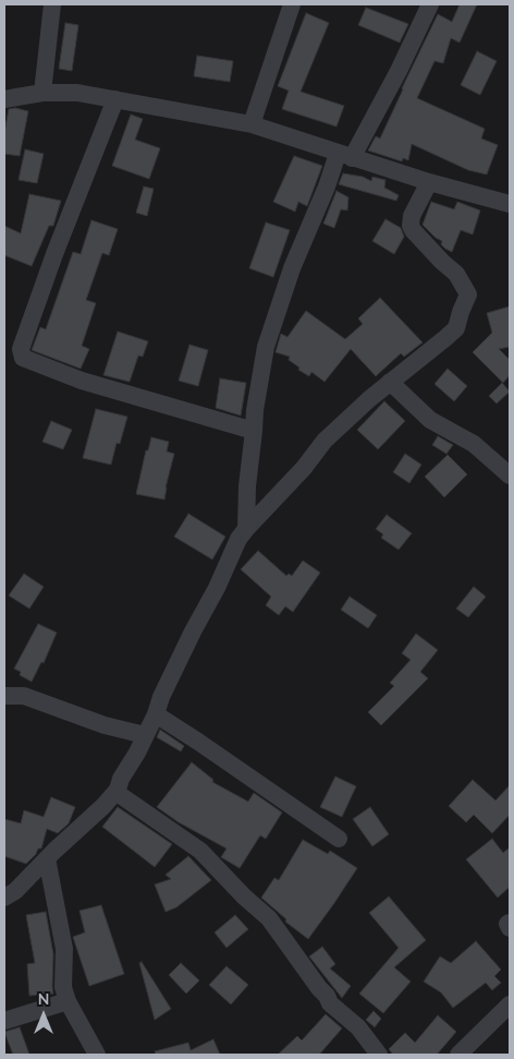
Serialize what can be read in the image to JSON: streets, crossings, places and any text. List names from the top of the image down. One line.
{"north":"top"}
